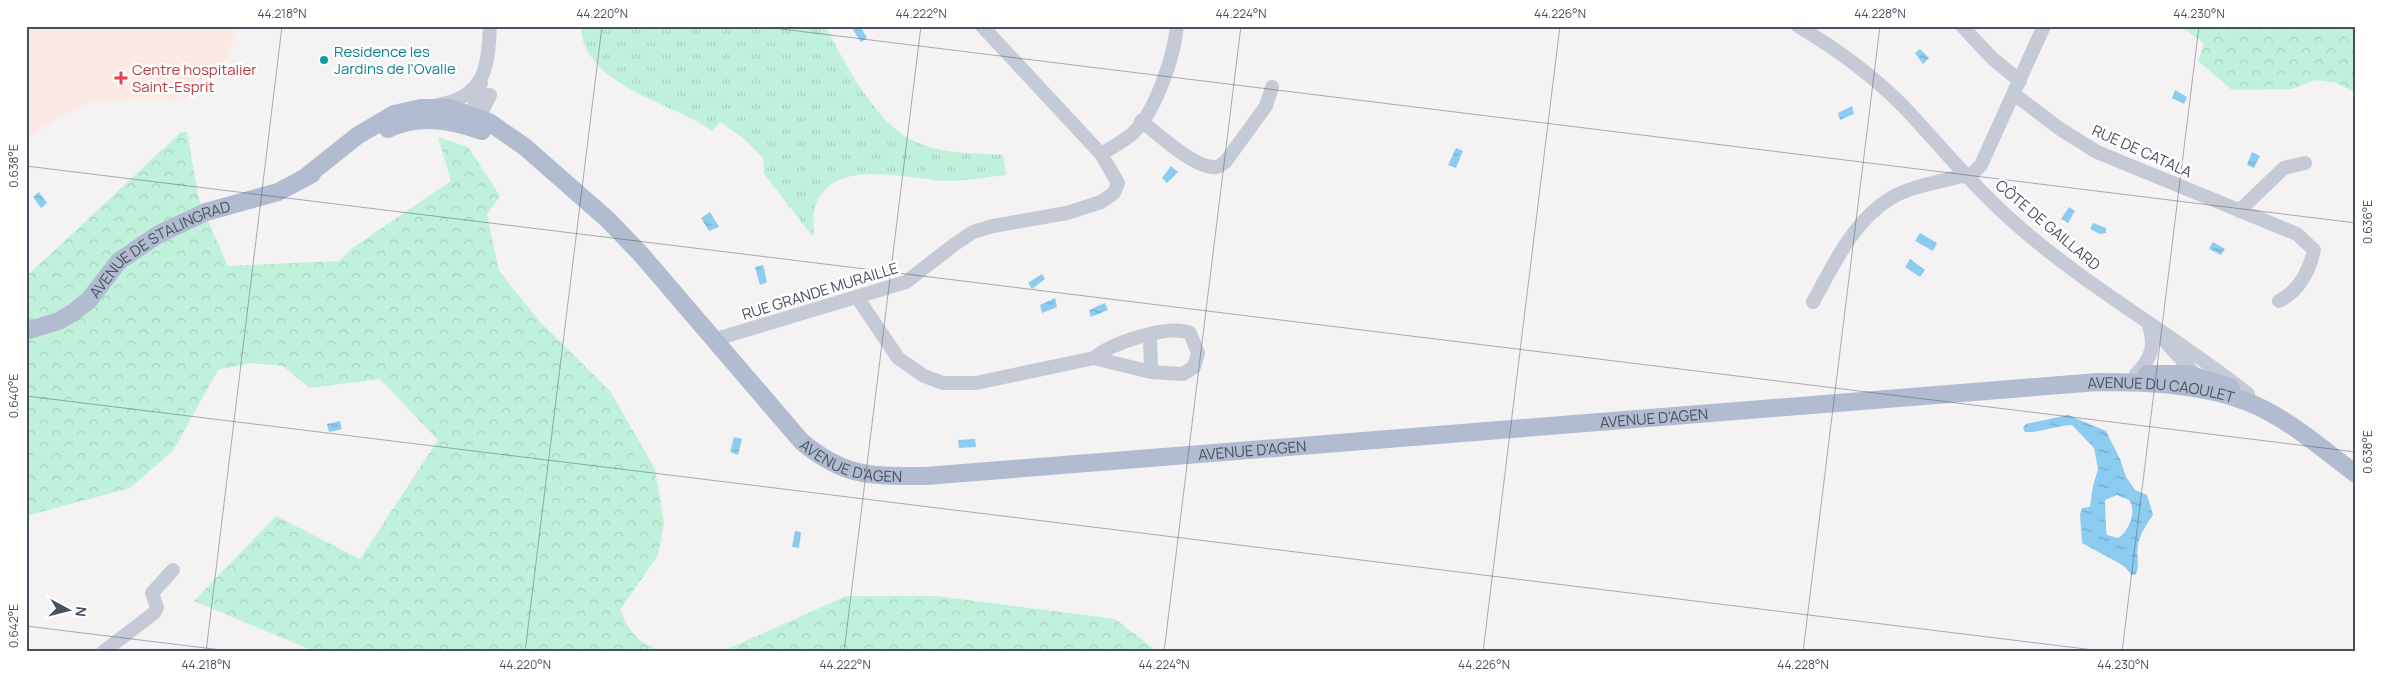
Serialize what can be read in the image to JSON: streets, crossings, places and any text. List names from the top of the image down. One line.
{"streets":{"main road":["AVENUE DE STALINGRAD","AVENUE DU CAOULET","AVENUE D'AGEN"],"street":["RUE DE CATALA","CÔTE DE GAILLARD","RUE GRANDE MURAILLE"]},"crossings":[["CÔTE DE GAILLARD","AVENUE DU CAOULET"],["AVENUE DE STALINGRAD","AVENUE D'AGEN"],["RUE GRANDE MURAILLE","AVENUE D'AGEN"],["AVENUE DU CAOULET","AVENUE D'AGEN"]],"places":{"other":["Residence les Jardins de l'Ovalie"],"health":["Centre hospitalier Saint-Esprit"]},"north":"right","coordinates":["44.218°N","44.220°N","44.222°N","44.224°N","44.226°N","44.228°N","44.230°N","0.638°E","0.636°E","0.640°E","0.642°E"]}
